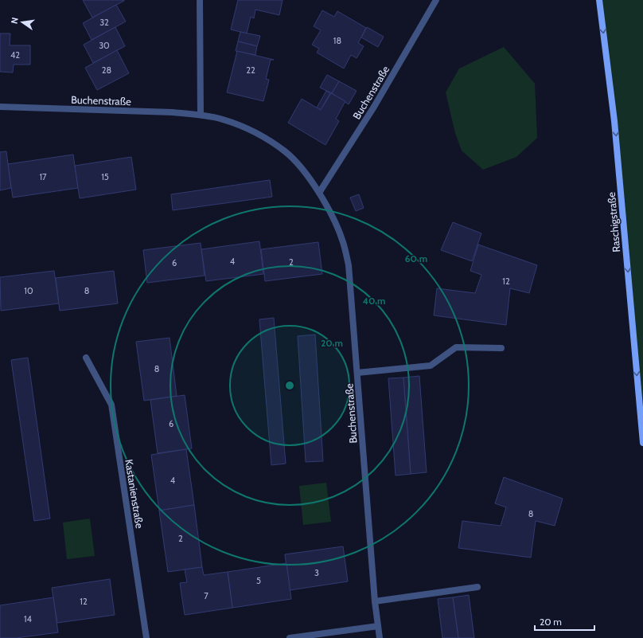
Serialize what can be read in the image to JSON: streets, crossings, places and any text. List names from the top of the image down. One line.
{"streets":{"street":["Buchenstraße","Raschigstraße","Kastanienstraße"]},"one_way":["Raschigstraße"],"house_numbers":["32","18","30","42","28","22","17","15","4","2","6","12","10","8","8","6","4","8","2","3","5","7","12","14"],"scale_bar":"20 m","north":"left","rings":["60 m","40 m","20 m"]}
